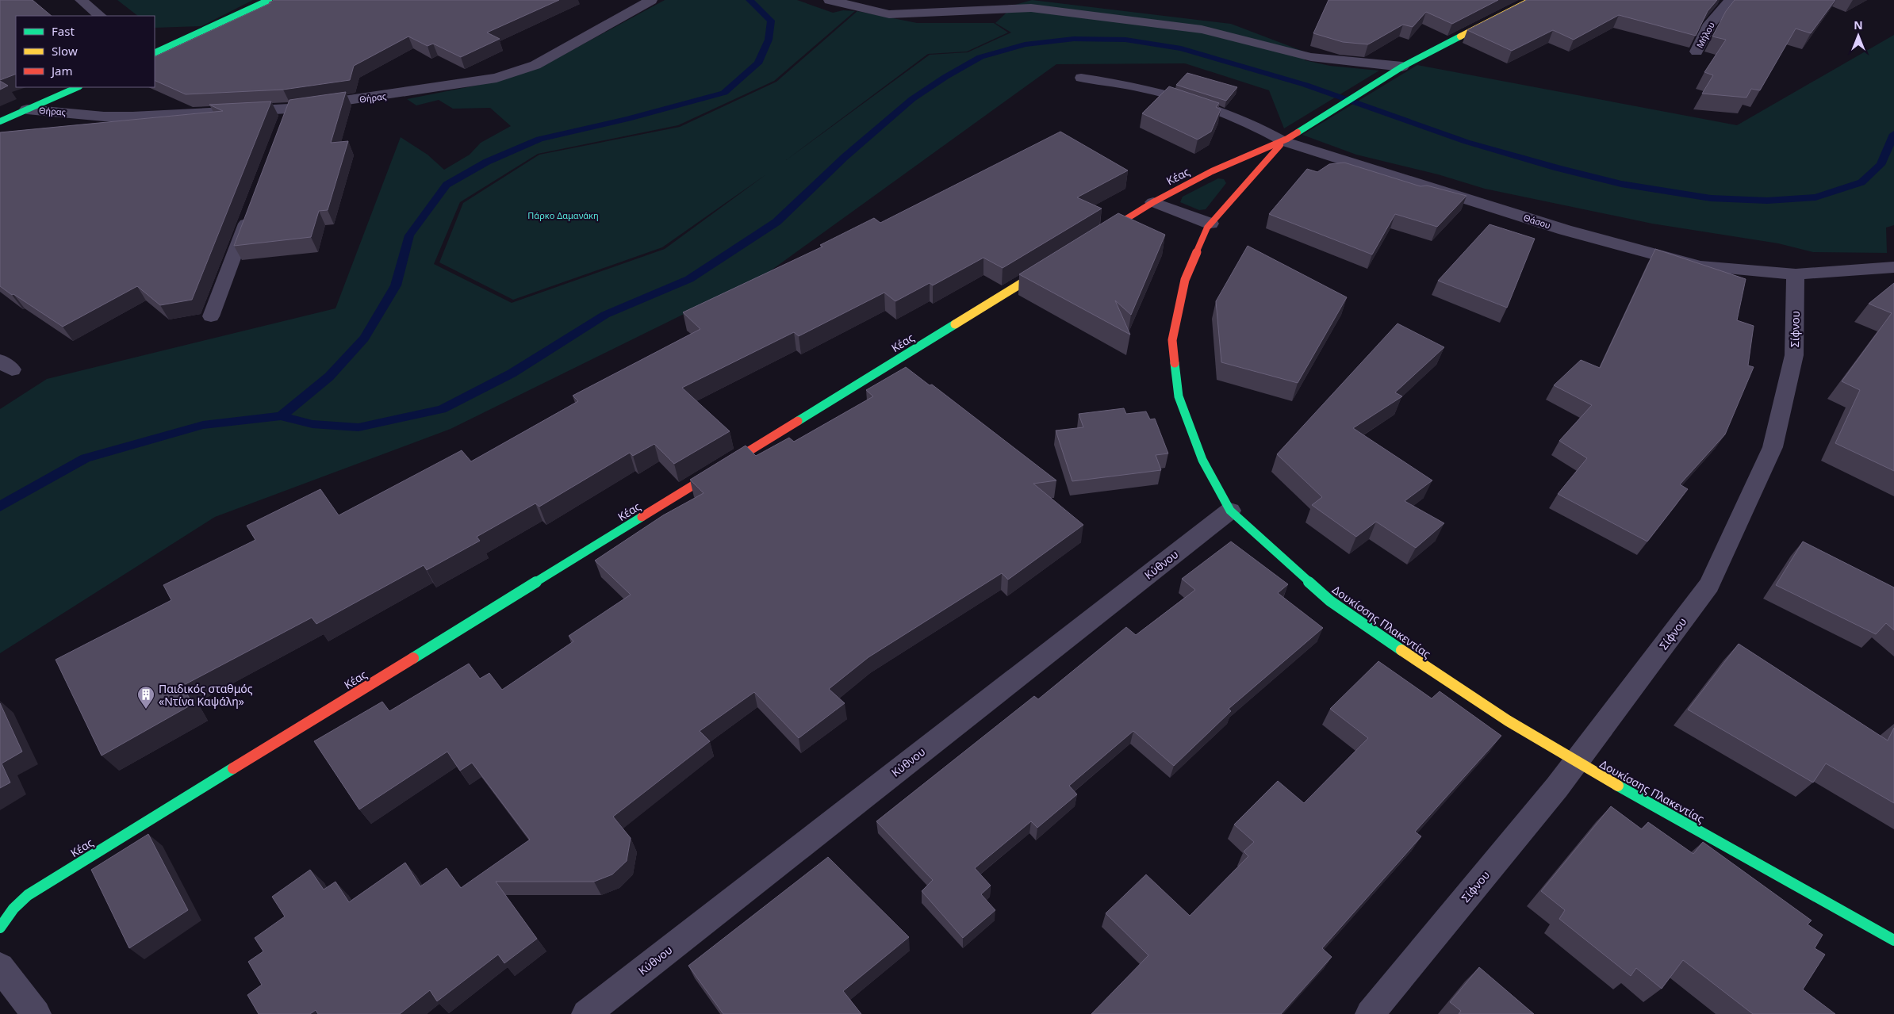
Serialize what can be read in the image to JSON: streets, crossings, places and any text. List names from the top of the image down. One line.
{"streets":{"street":["Μήλου","Θήρας","Κέας","Θάσου","Σίφνου","Κύθνου","Δουκίσσης Πλακεντίας"]},"crossings":[["Κέας","Θάσου"],["Κέας","Δουκίσσης Πλακεντίας"],["Θάσου","Σίφνου"],["Θάσου","Δουκίσσης Πλακεντίας"],["Σίφνου","Δουκίσσης Πλακεντίας"],["Κύθνου","Δουκίσσης Πλακεντίας"]],"parks":["Πάρκο Δαμανάκη"],"places":{"building":["Παιδικός σταθμός «Ντίνα Καψάλη»"]},"legend":["Fast","Slow","Jam"],"north":"top"}
